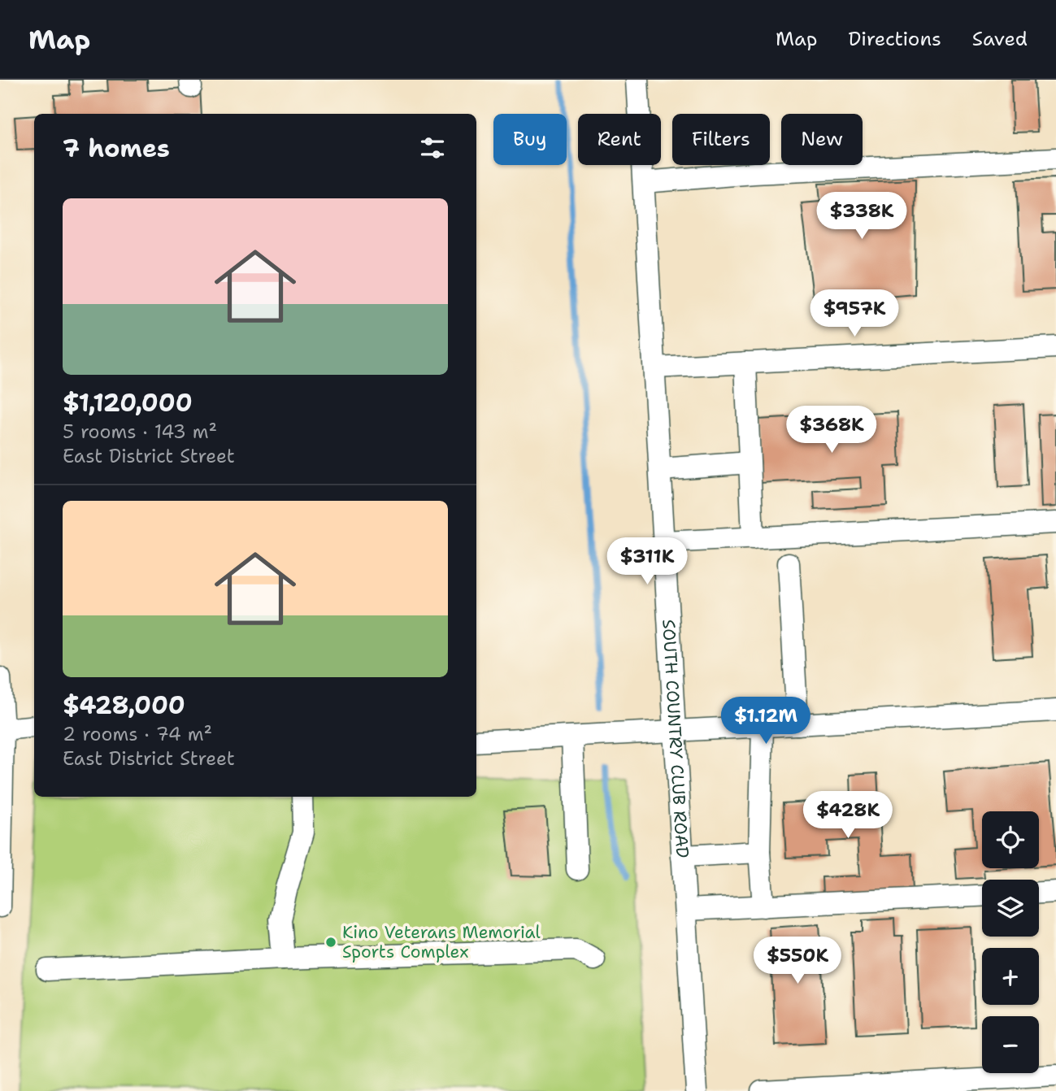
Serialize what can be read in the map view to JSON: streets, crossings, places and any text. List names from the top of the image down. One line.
{"streets":{"street":["SOUTH COUNTRY CLUB ROAD"]},"places":["Kino Veterans Memorial Sports Complex"],"page":{"header":"Map","nav":["Map","Directions","Saved"],"chip":["Buy","Rent","Filters","New"],"heading":"7 homes","list":[{"name":"$1,120,000","note":"5 rooms · 143 m² · East District Street"},{"name":"$428,000","note":"2 rooms · 74 m² · East District Street"}],"price":["$338K","$957K","$368K","$311K","$1.12M","$428K","$550K"],"map_buttons":["+","−"]}}
